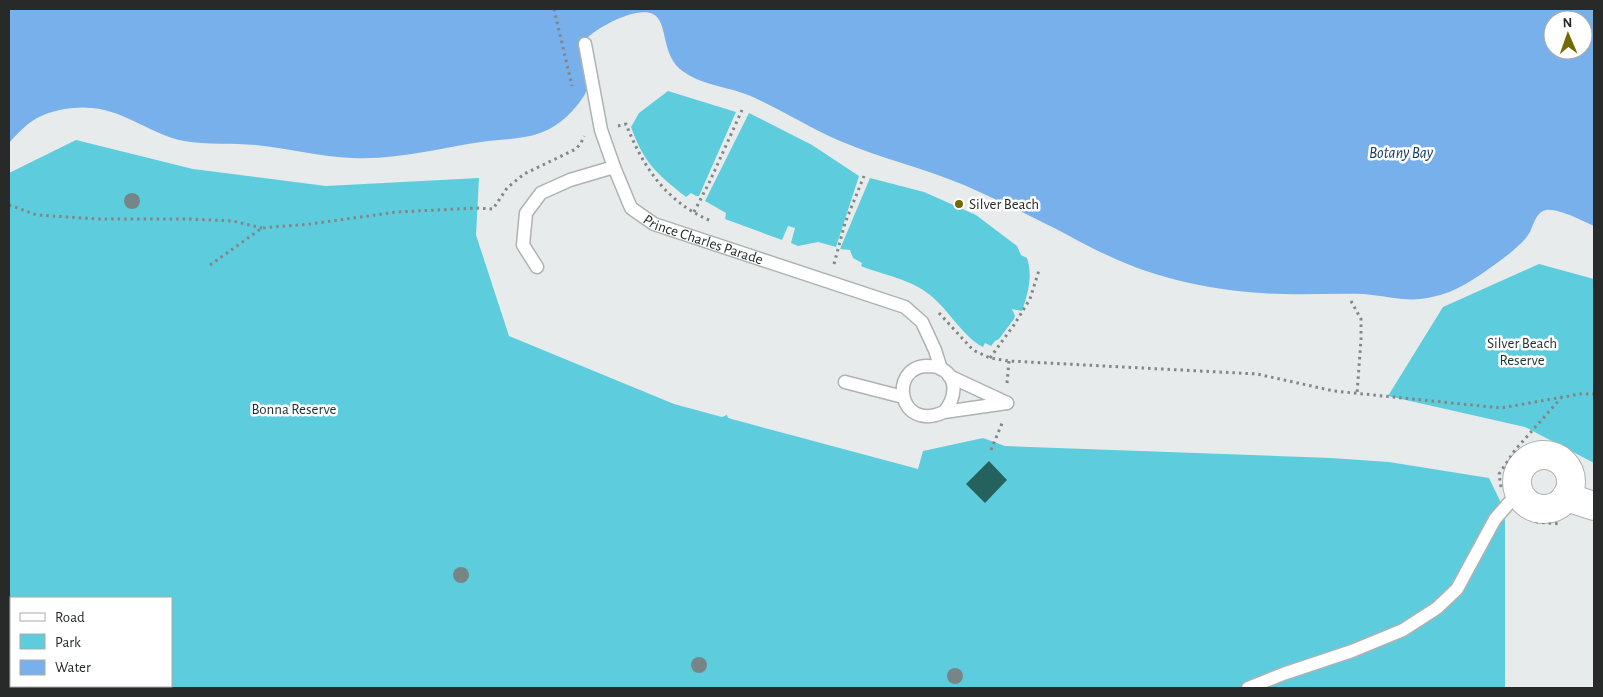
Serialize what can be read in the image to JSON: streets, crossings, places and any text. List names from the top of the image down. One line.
{"streets":{"lane":["Prince Charles Parade"]},"water":["Botany Bay"],"parks":["Silver Beach Reserve","Bonna Reserve"],"places":["Silver Beach"],"legend":["Road","Park","Water"],"north":"top"}
